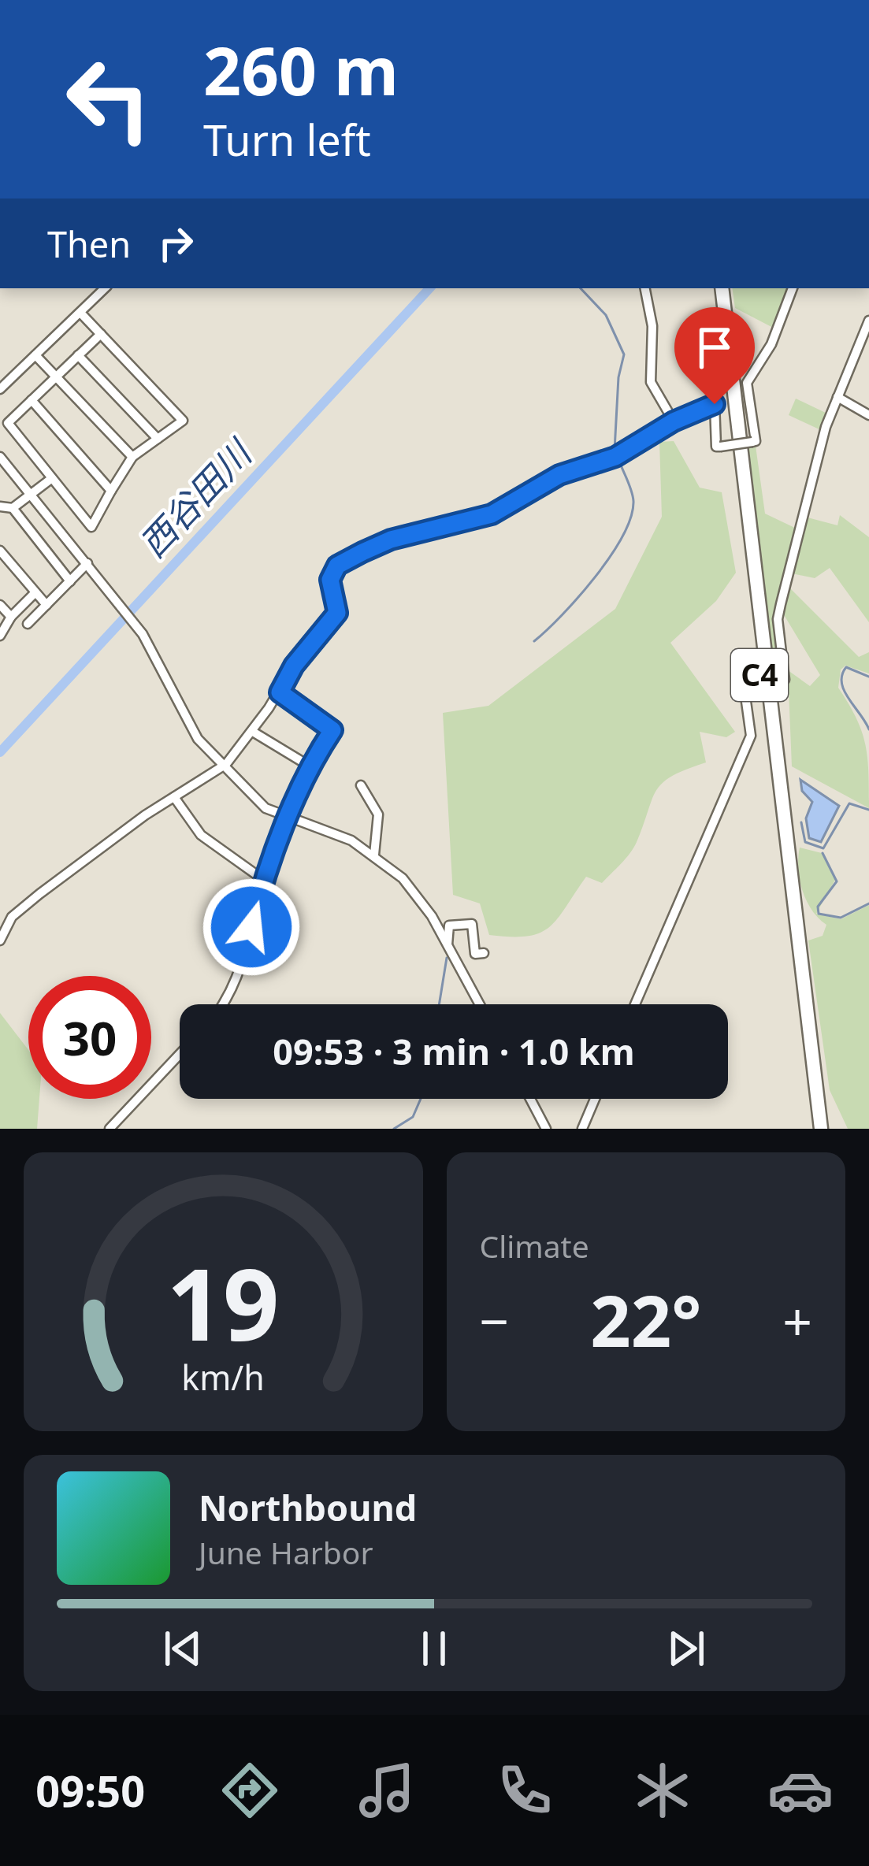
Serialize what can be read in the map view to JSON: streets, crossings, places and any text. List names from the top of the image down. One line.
{"streets":{"highway":["C4"]},"water":["西谷田川"],"page":{"turn":["260 m","Turn left"],"then":"Then","limit":"30","trip":"09:53 · 3 min · 1.0 km","tile":"Climate","heat":["−","22°","+"],"song":["Northbound","June Harbor"],"tabs":"09:50","gauge":["19","km/h"]}}
